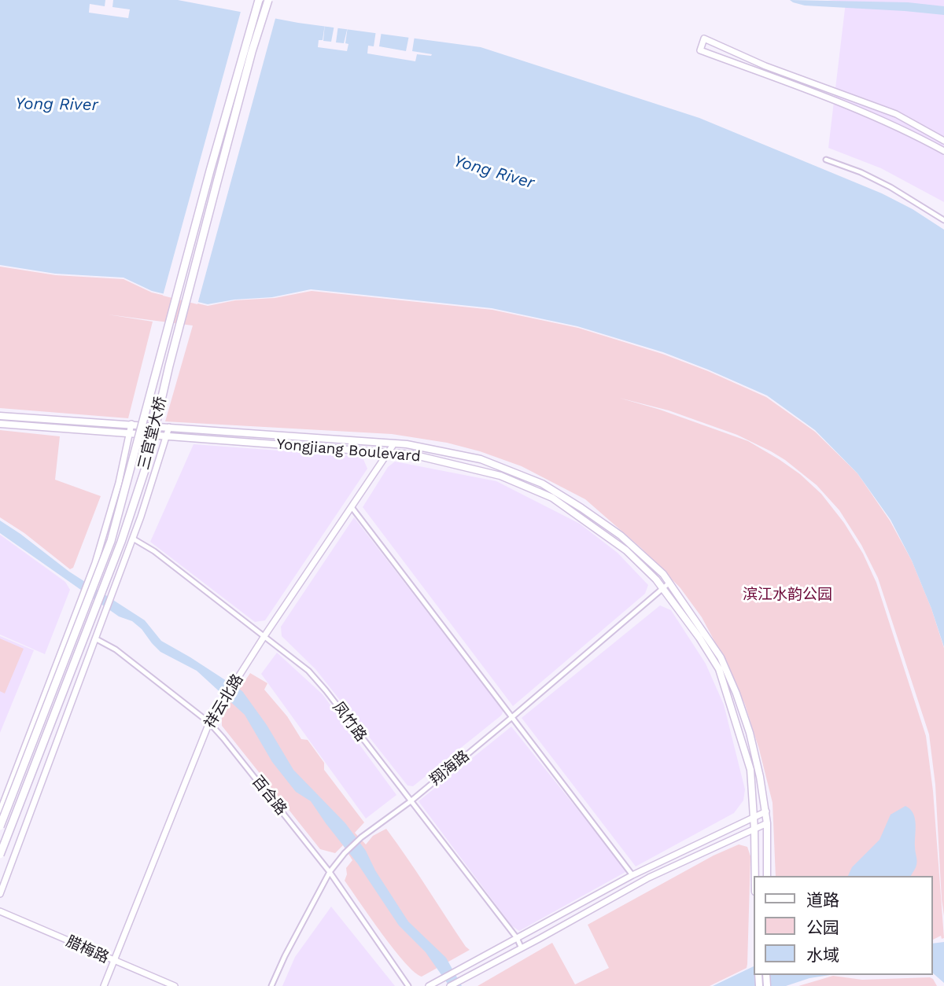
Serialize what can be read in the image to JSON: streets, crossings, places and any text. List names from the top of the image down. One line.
{"streets":{"main road":["三官堂大桥","Yongjiang Boulevard"],"street":["祥云北路","凤竹路","翔海路","百合路","腊梅路"]},"crossings":[["Yongjiang Boulevard","祥云北路"],["Yongjiang Boulevard","翔海路"],["祥云北路","凤竹路"],["祥云北路","百合路"],["祥云北路","腊梅路"],["凤竹路","翔海路"],["翔海路","百合路"]],"water":["Yong River"],"parks":["滨江水韵公园"],"legend":["道路","公园","水域"]}
